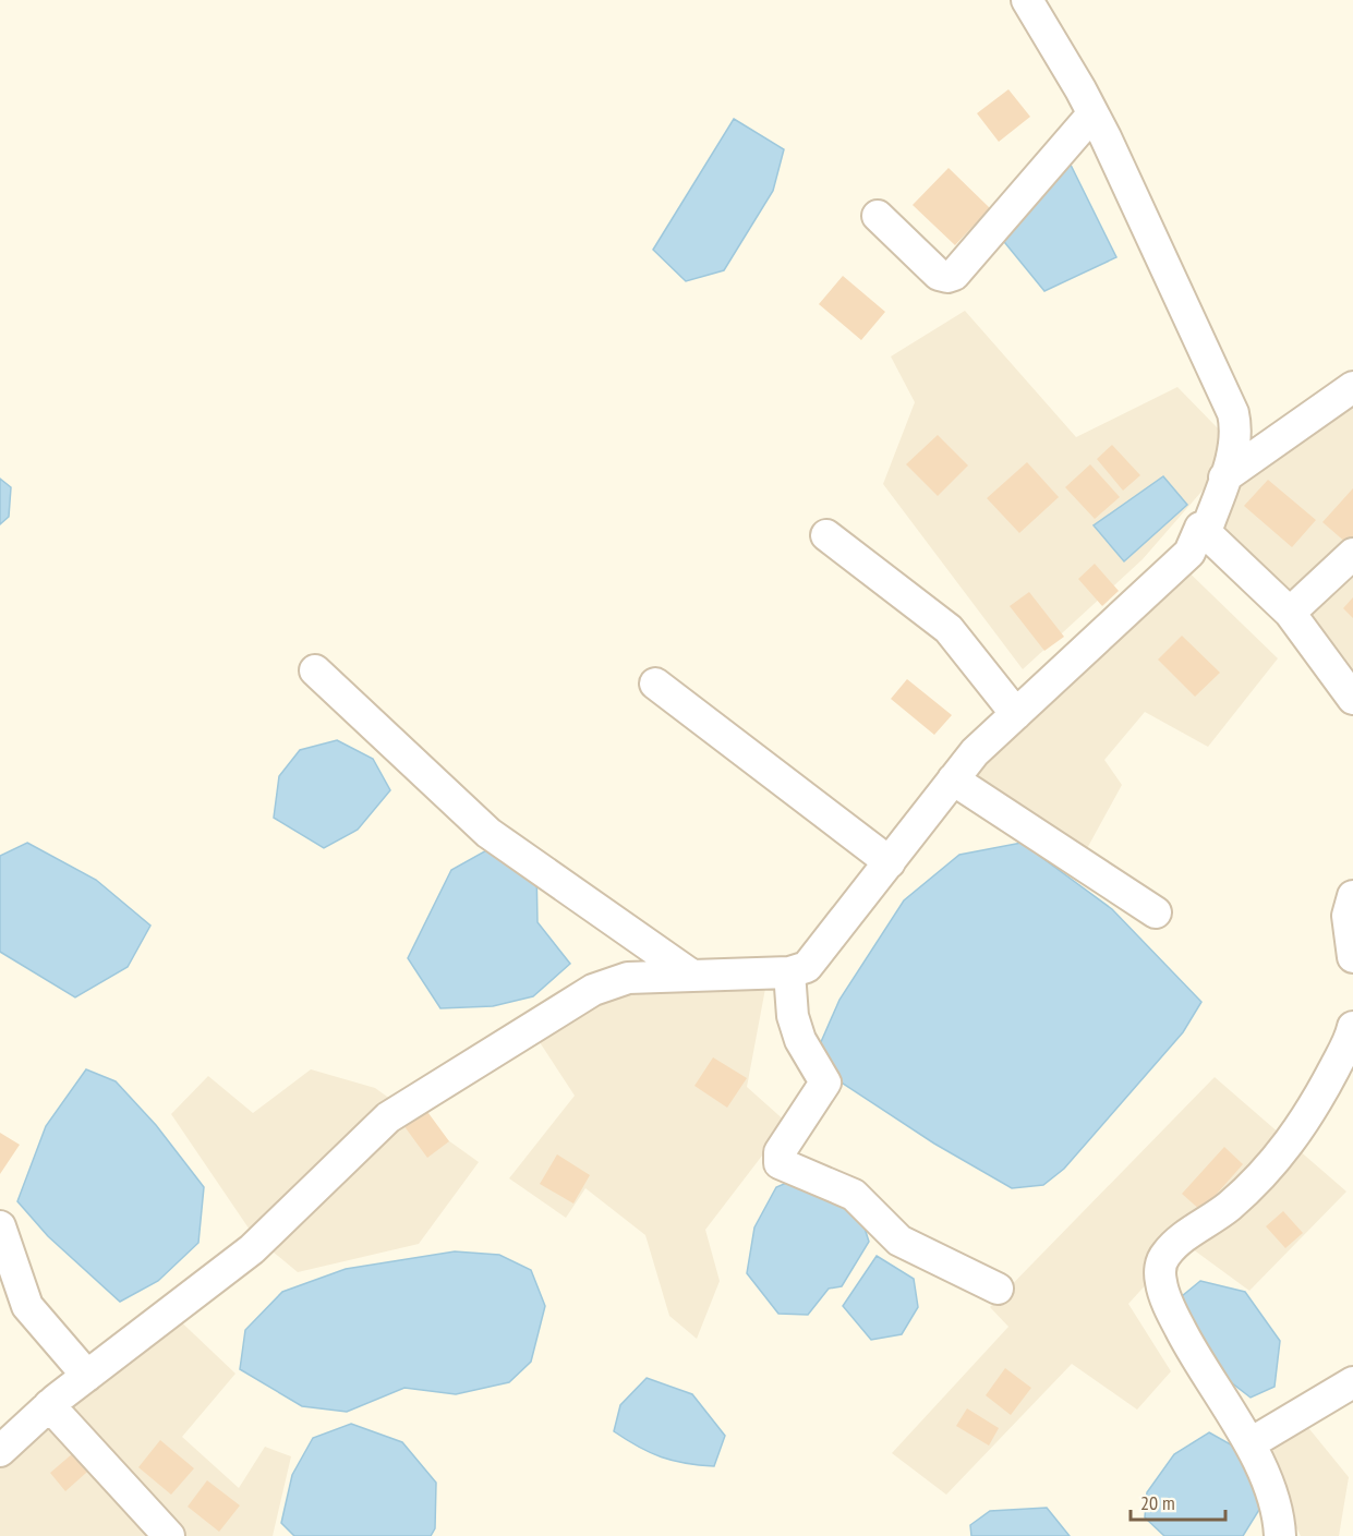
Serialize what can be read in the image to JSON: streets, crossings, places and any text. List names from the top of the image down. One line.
{"scale_bar":"20 m"}
